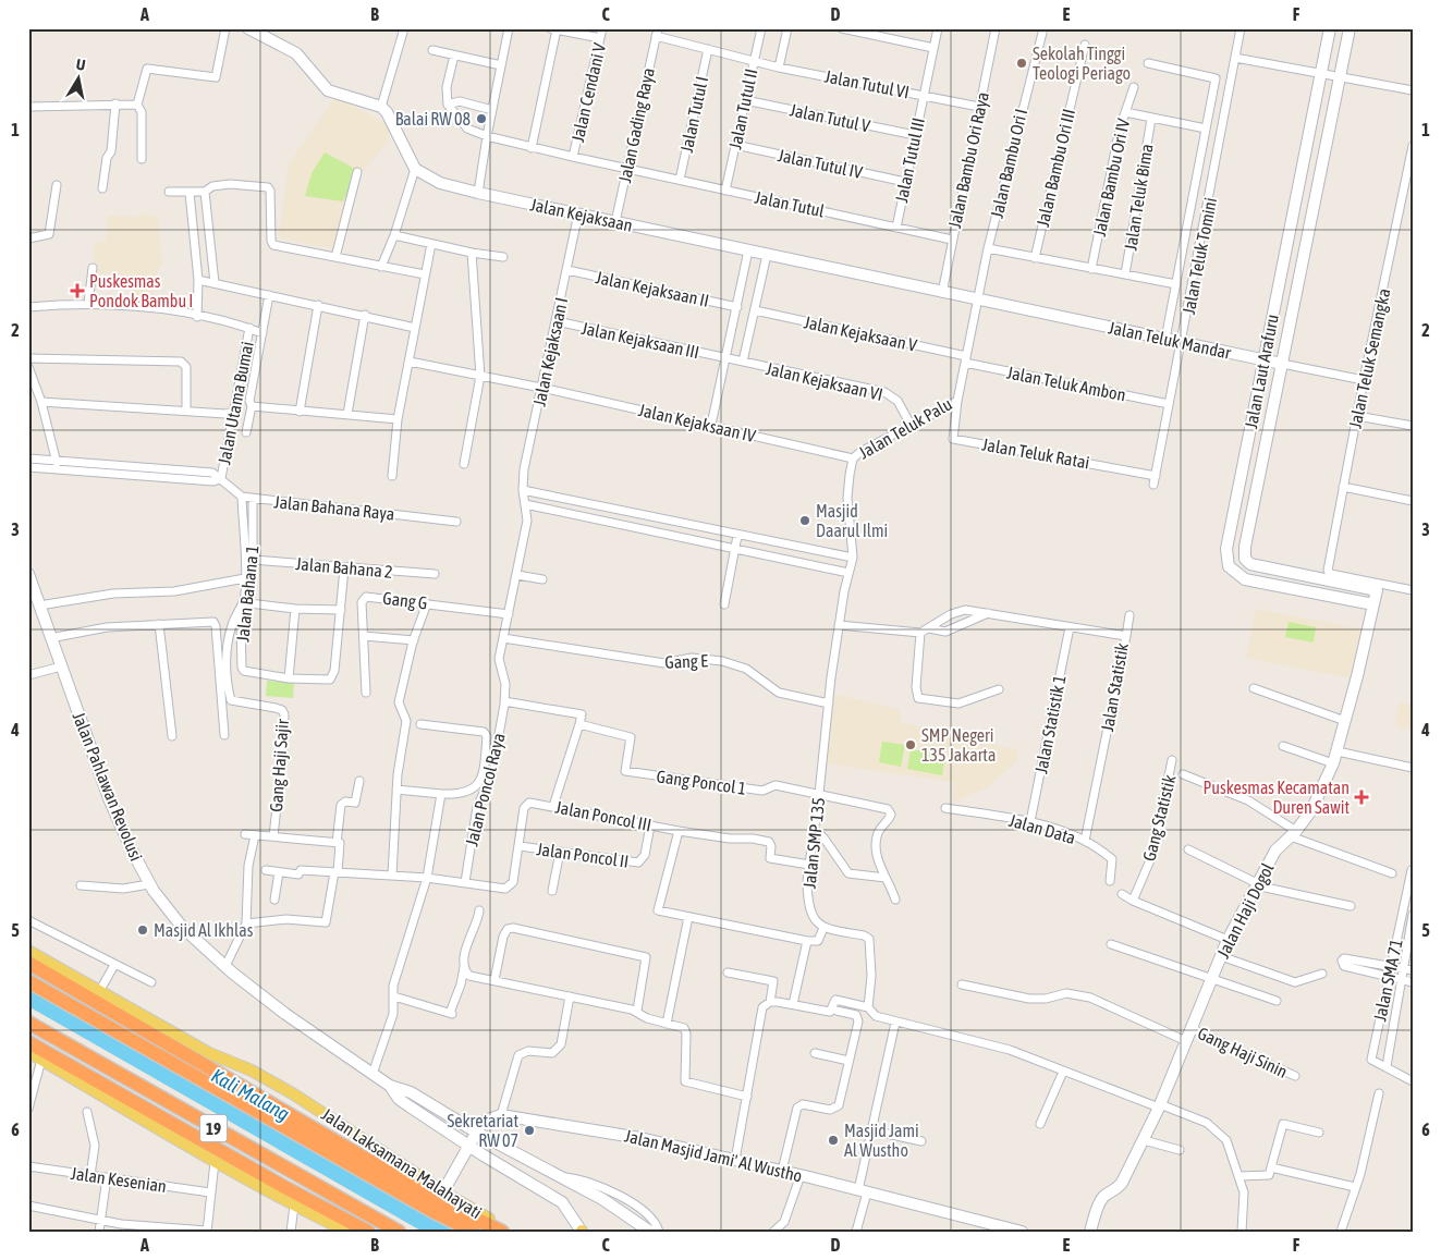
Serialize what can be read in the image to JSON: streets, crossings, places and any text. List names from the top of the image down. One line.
{"streets":{"highway":["19"],"main road":["Jalan Laksamana Malahayati"],"street":["Jalan Tutul VI","Jalan Cendani V","Jalan Tutul II","Jalan Tutul I","Jalan Tutul V","Jalan Gading Raya","Jalan Tutul III","Jalan Bambu Ori Raya","Jalan Tutul IV","Jalan Bambu Ori I","Jalan Bambu Ori III","Jalan Bambu Ori IV","Jalan Teluk Bima","Jalan Tutul","Jalan Kejaksaan","Jalan Teluk Tomini","Jalan Kejaksaan II","Jalan Kejaksaan V","Jalan Kejaksaan III","Jalan Teluk Mandar","Jalan Kejaksaan I","Jalan Teluk Semangka","Jalan Laut Arafuru","Jalan Kejaksaan VI","Jalan Teluk Ambon","Jalan Utama Bumai","Jalan Kejaksaan IV","Jalan Teluk Palu","Jalan Teluk Ratai","Jalan Bahana Raya","Jalan Bahana 2","Jalan Bahana 1","Gang G","Gang E","Jalan Statistik","Jalan Statistik 1","Gang Haji Sajir","Gang Poncol 1","Jalan Pahlawan Revolusi","Jalan Poncol Raya","Jalan Poncol III","Gang Statistik","Jalan Data","Jalan SMP 135","Jalan Poncol II","Jalan Haji Dogol","Jalan SMA 71","Gang Haji Sinin","Jalan Masjid Jami' Al Wustho","Jalan Kesenian"]},"crossings":[["Jalan Tutul VI","Jalan Tutul II"],["Jalan Tutul VI","Jalan Tutul I"],["Jalan Tutul VI","Jalan Gading Raya"],["Jalan Tutul VI","Jalan Tutul III"],["Jalan Tutul VI","Jalan Bambu Ori Raya"],["Jalan Cendani V","Jalan Tutul"],["Jalan Tutul II","Jalan Tutul V"],["Jalan Tutul II","Jalan Tutul IV"],["Jalan Tutul II","Jalan Tutul"],["Jalan Tutul I","Jalan Tutul"],["Jalan Tutul V","Jalan Tutul III"],["Jalan Gading Raya","Jalan Tutul"],["Jalan Gading Raya","Jalan Kejaksaan"],["Jalan Tutul III","Jalan Tutul IV"],["Jalan Tutul III","Jalan Tutul"],["Jalan Bambu Ori Raya","Jalan Tutul"],["Jalan Bambu Ori Raya","Jalan Kejaksaan"],["Jalan Bambu Ori I","Jalan Kejaksaan"],["Jalan Bambu Ori I","Jalan Teluk Mandar"],["Jalan Bambu Ori I","Jalan Teluk Palu"],["Jalan Kejaksaan","Jalan Teluk Mandar"],["Jalan Kejaksaan","Jalan Kejaksaan I"],["Jalan Kejaksaan","Jalan Teluk Palu"],["Jalan Teluk Tomini","Jalan Teluk Mandar"],["Jalan Teluk Tomini","Jalan Teluk Ambon"],["Jalan Teluk Tomini","Jalan Teluk Ratai"],["Jalan Kejaksaan II","Jalan Kejaksaan I"],["Jalan Kejaksaan V","Jalan Teluk Ambon"],["Jalan Kejaksaan V","Jalan Teluk Palu"],["Jalan Kejaksaan III","Jalan Kejaksaan I"],["Jalan Kejaksaan III","Jalan Kejaksaan VI"],["Jalan Teluk Mandar","Jalan Teluk Semangka"],["Jalan Teluk Mandar","Jalan Laut Arafuru"],["Jalan Teluk Mandar","Jalan Teluk Palu"],["Jalan Kejaksaan I","Jalan Kejaksaan IV"],["Jalan Kejaksaan I","Jalan Poncol Raya"],["Jalan Teluk Semangka","Jalan Laut Arafuru"],["Jalan Teluk Semangka","Jalan Haji Dogol"],["Jalan Laut Arafuru","Jalan Haji Dogol"],["Jalan Kejaksaan VI","Jalan Teluk Palu"],["Jalan Teluk Ambon","Jalan Teluk Palu"],["Jalan Kejaksaan IV","Jalan Teluk Palu"],["Jalan Teluk Palu","Jalan Teluk Ratai"],["Jalan Teluk Palu","Jalan SMP 135"],["Jalan Bahana Raya","Jalan Bahana 1"],["Jalan Bahana Raya","Gang Haji Sajir"],["Jalan Bahana 2","Jalan Bahana 1"],["Gang G","Jalan Poncol Raya"],["Gang E","Jalan Poncol Raya"],["Gang E","Jalan SMP 135"],["Jalan Statistik","Jalan Statistik 1"],["Jalan Statistik","Jalan Data"],["Jalan Statistik 1","Jalan Data"],["Gang Poncol 1","Jalan SMP 135"],["Jalan Poncol Raya","Jalan Poncol II"],["Jalan Poncol III","Jalan SMP 135"],["Jalan Poncol III","Jalan Poncol II"],["Jalan Haji Dogol","Gang Haji Sinin"]],"water":["Kali Malang"],"places":{"other":["Sekolah Tinggi Teologi Periago","Balai RW 08","Masjid Daarul Ilmi","SMP Negeri 135 Jakarta","Masjid Al Ikhlas","Sekretariat RW 07","Masjid Jami Al Wustho"],"health":["Puskesmas Pondok Bambu I","Puskesmas Kecamatan Duren Sawit"]},"north":"top","grid":{"columns":["A","B","C","D","E","F"],"rows":["1","2","3","4","5","6"]}}
